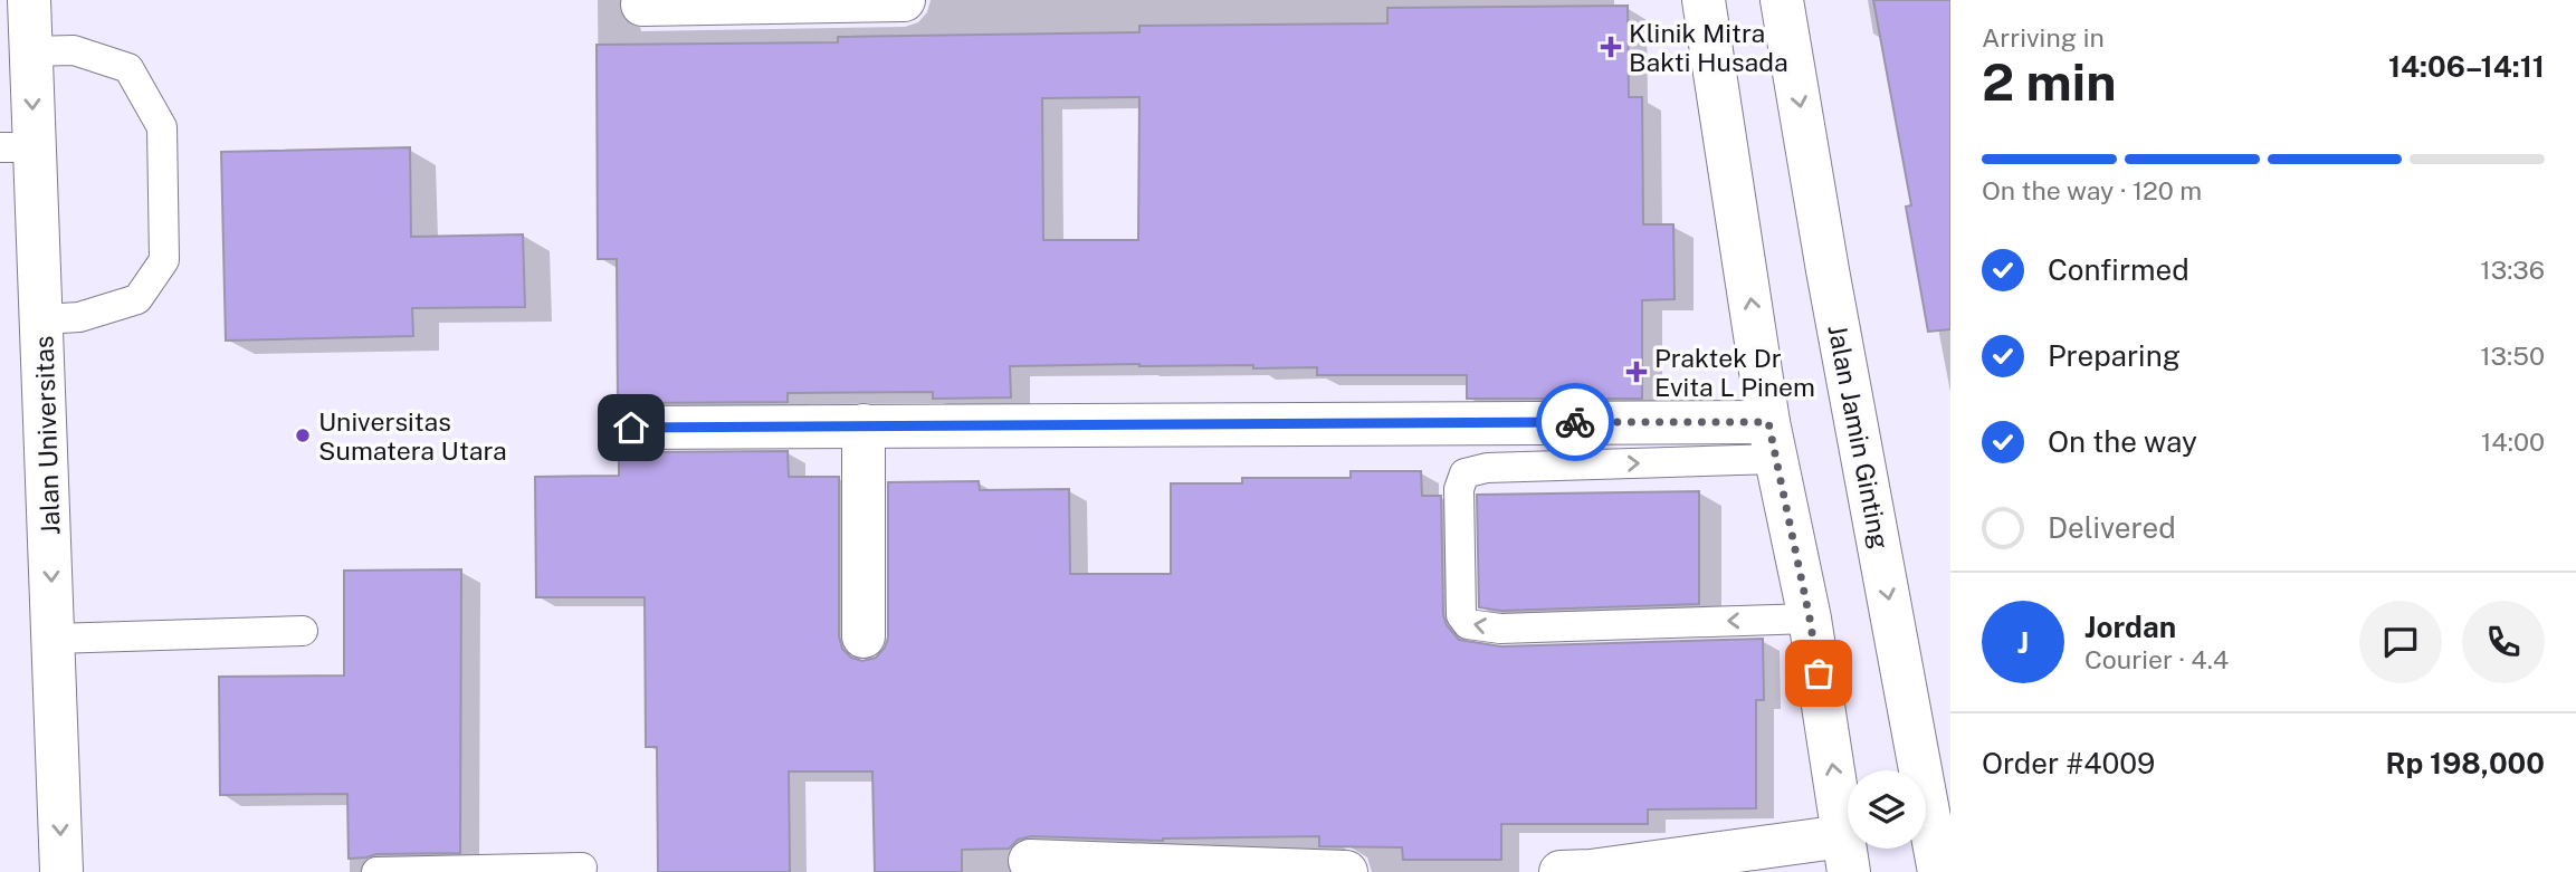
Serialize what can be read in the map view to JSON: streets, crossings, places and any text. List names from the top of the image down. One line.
{"streets":{"street":["Jalan Universitas","Jalan Jamin Ginting"]},"one_way":["Jalan Universitas"],"places":{"health":["Klinik Mitra Bakti Husada","Praktek Dr Evita L Pinem"],"other":["Universitas Sumatera Utara"]},"page":{"heading":["2 min","Arriving in","14:06–14:11"],"panel":["Jordan","Courier · 4.4","Order #4009","Rp 198,000"],"bar":"On the way · 120 m","list":[["Confirmed","13:36"],["Preparing","13:50"],["On the way","14:00"],"Delivered"],"round":"J"}}
